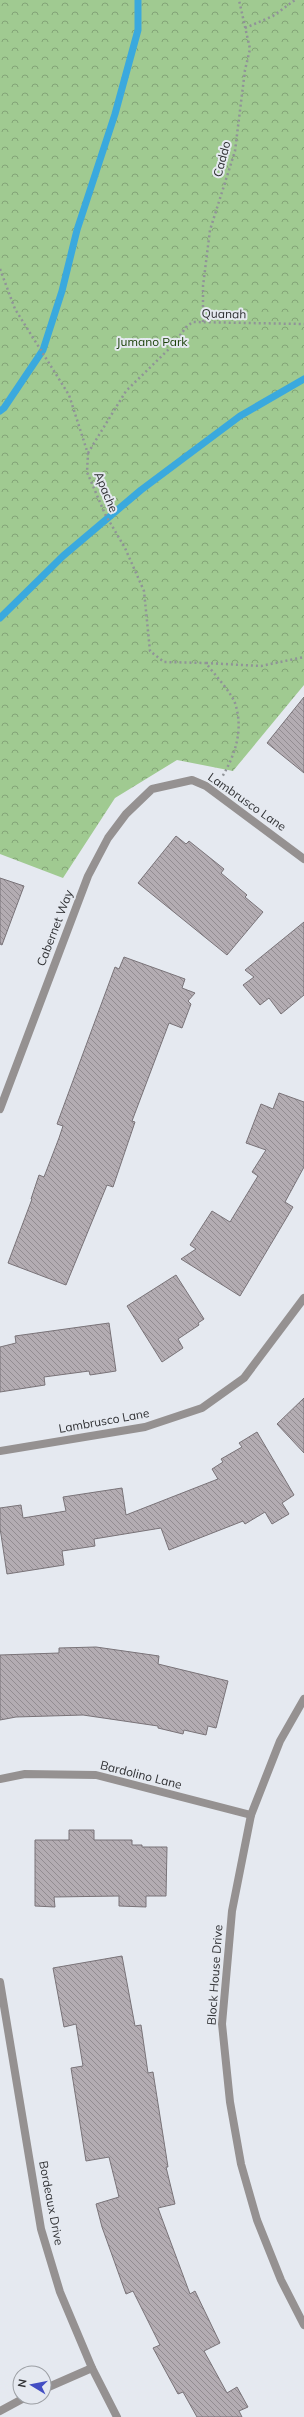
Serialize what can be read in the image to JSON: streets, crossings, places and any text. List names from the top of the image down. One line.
{"streets":{"street":["Lambrusco Lane","Cabernet Way","Bardolino Lane","Block House Drive","Bordeaux Drive"],"path":["Caddo","Quanah","Apache"]},"crossings":[["Caddo","Quanah"],["Quanah","Apache"],["Lambrusco Lane","Cabernet Way"],["Bardolino Lane","Block House Drive"]],"parks":["Jumano Park"],"north":"left"}
